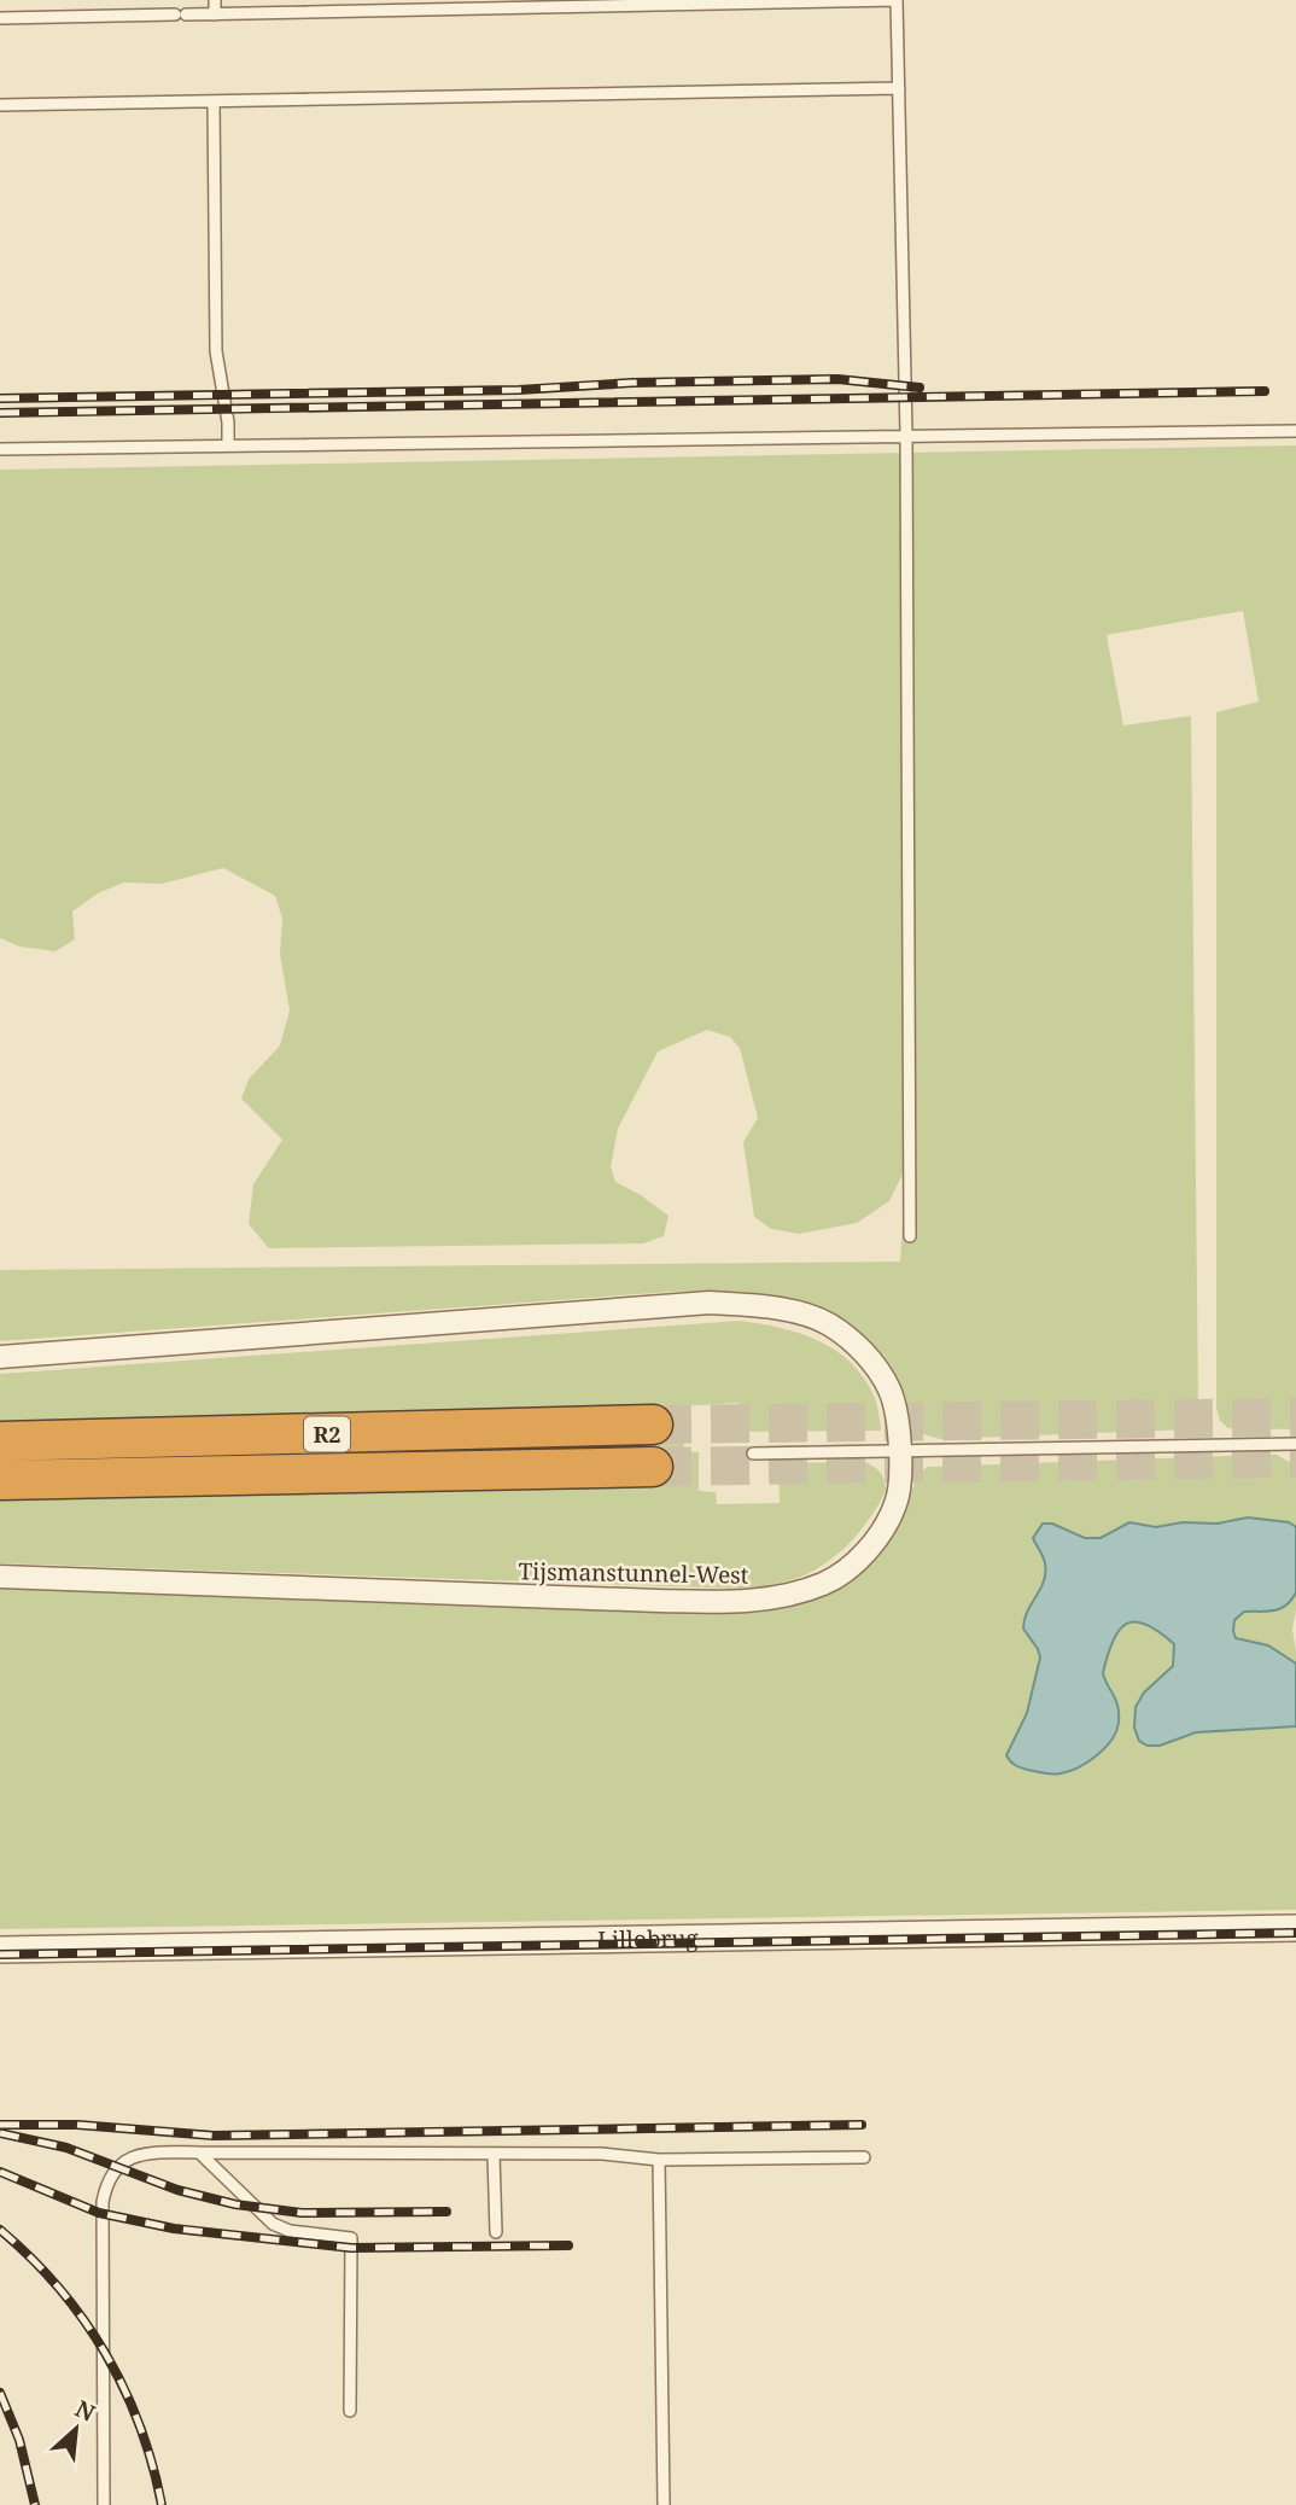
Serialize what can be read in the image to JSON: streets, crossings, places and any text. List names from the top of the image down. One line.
{"streets":{"highway":["R2"],"street":["Tijsmanstunnel-West","Lillobrug"]},"north":"top right"}
